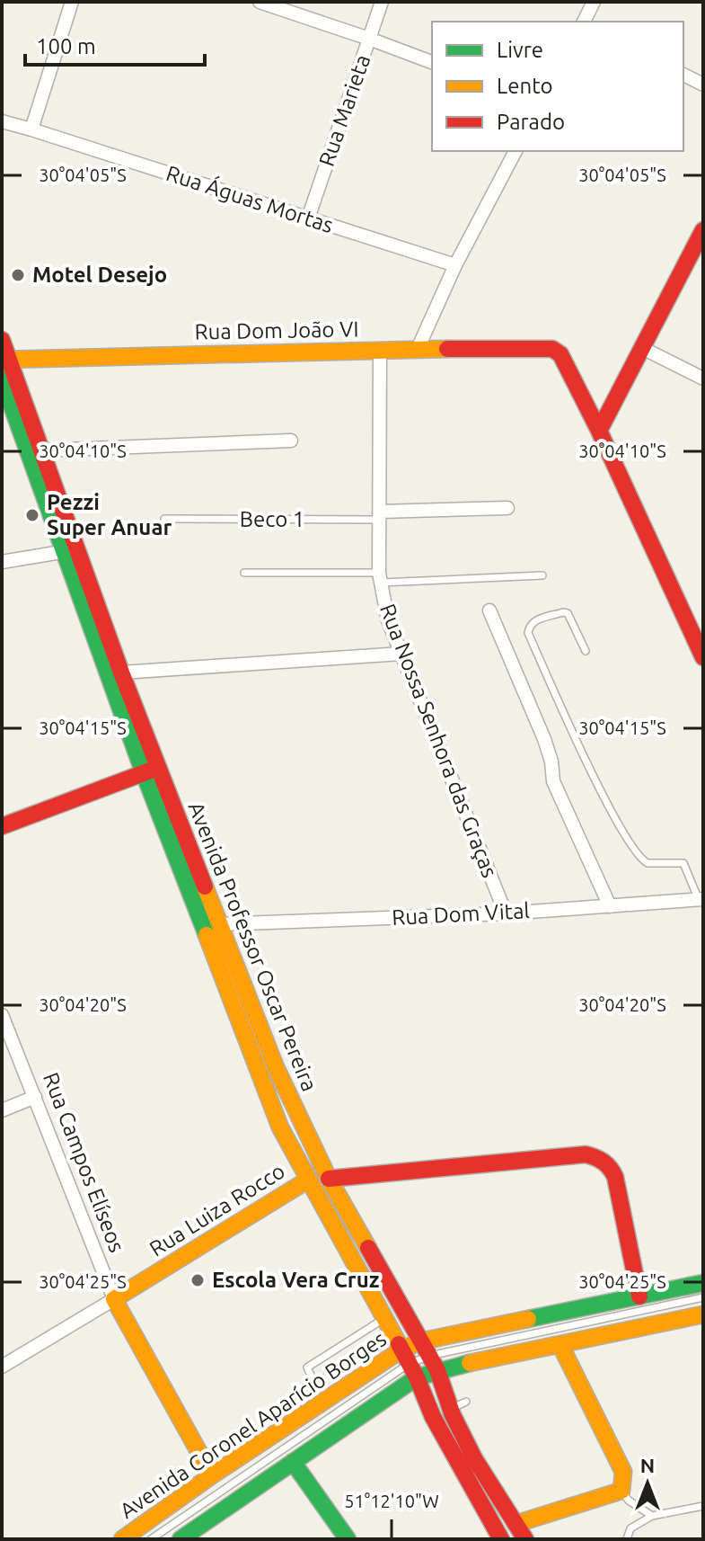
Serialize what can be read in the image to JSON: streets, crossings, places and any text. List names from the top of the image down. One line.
{"streets":{"main road":["Rua Dom João VI","Avenida Professor Oscar Pereira","Rua Campos Elíseos","Rua Luiza Rocco","Avenida Coronel Aparício Borges"],"street":["Rua Marieta","Rua Águas Mortas","Rua Nossa Senhora das Graças","Rua Dom Vital"],"lane":["Beco 1"]},"crossings":[["Rua Marieta","Rua Águas Mortas"],["Rua Dom João VI","Rua Nossa Senhora das Graças"],["Rua Dom João VI","Avenida Professor Oscar Pereira"],["Beco 1","Rua Nossa Senhora das Graças"],["Rua Nossa Senhora das Graças","Rua Dom Vital"],["Rua Dom Vital","Avenida Professor Oscar Pereira"],["Avenida Professor Oscar Pereira","Rua Luiza Rocco"],["Avenida Professor Oscar Pereira","Avenida Coronel Aparício Borges"],["Rua Campos Elíseos","Rua Luiza Rocco"],["Rua Campos Elíseos","Avenida Coronel Aparício Borges"]],"places":["Motel Desejo","Pezzi Super Anuar","Escola Vera Cruz"],"legend":["Livre","Lento","Parado"],"scale_bar":"100 m","north":"top","coordinates":["30°04'05\"S","30°04'10\"S","30°04'15\"S","30°04'20\"S","30°04'25\"S","51°12'10\"W"]}
